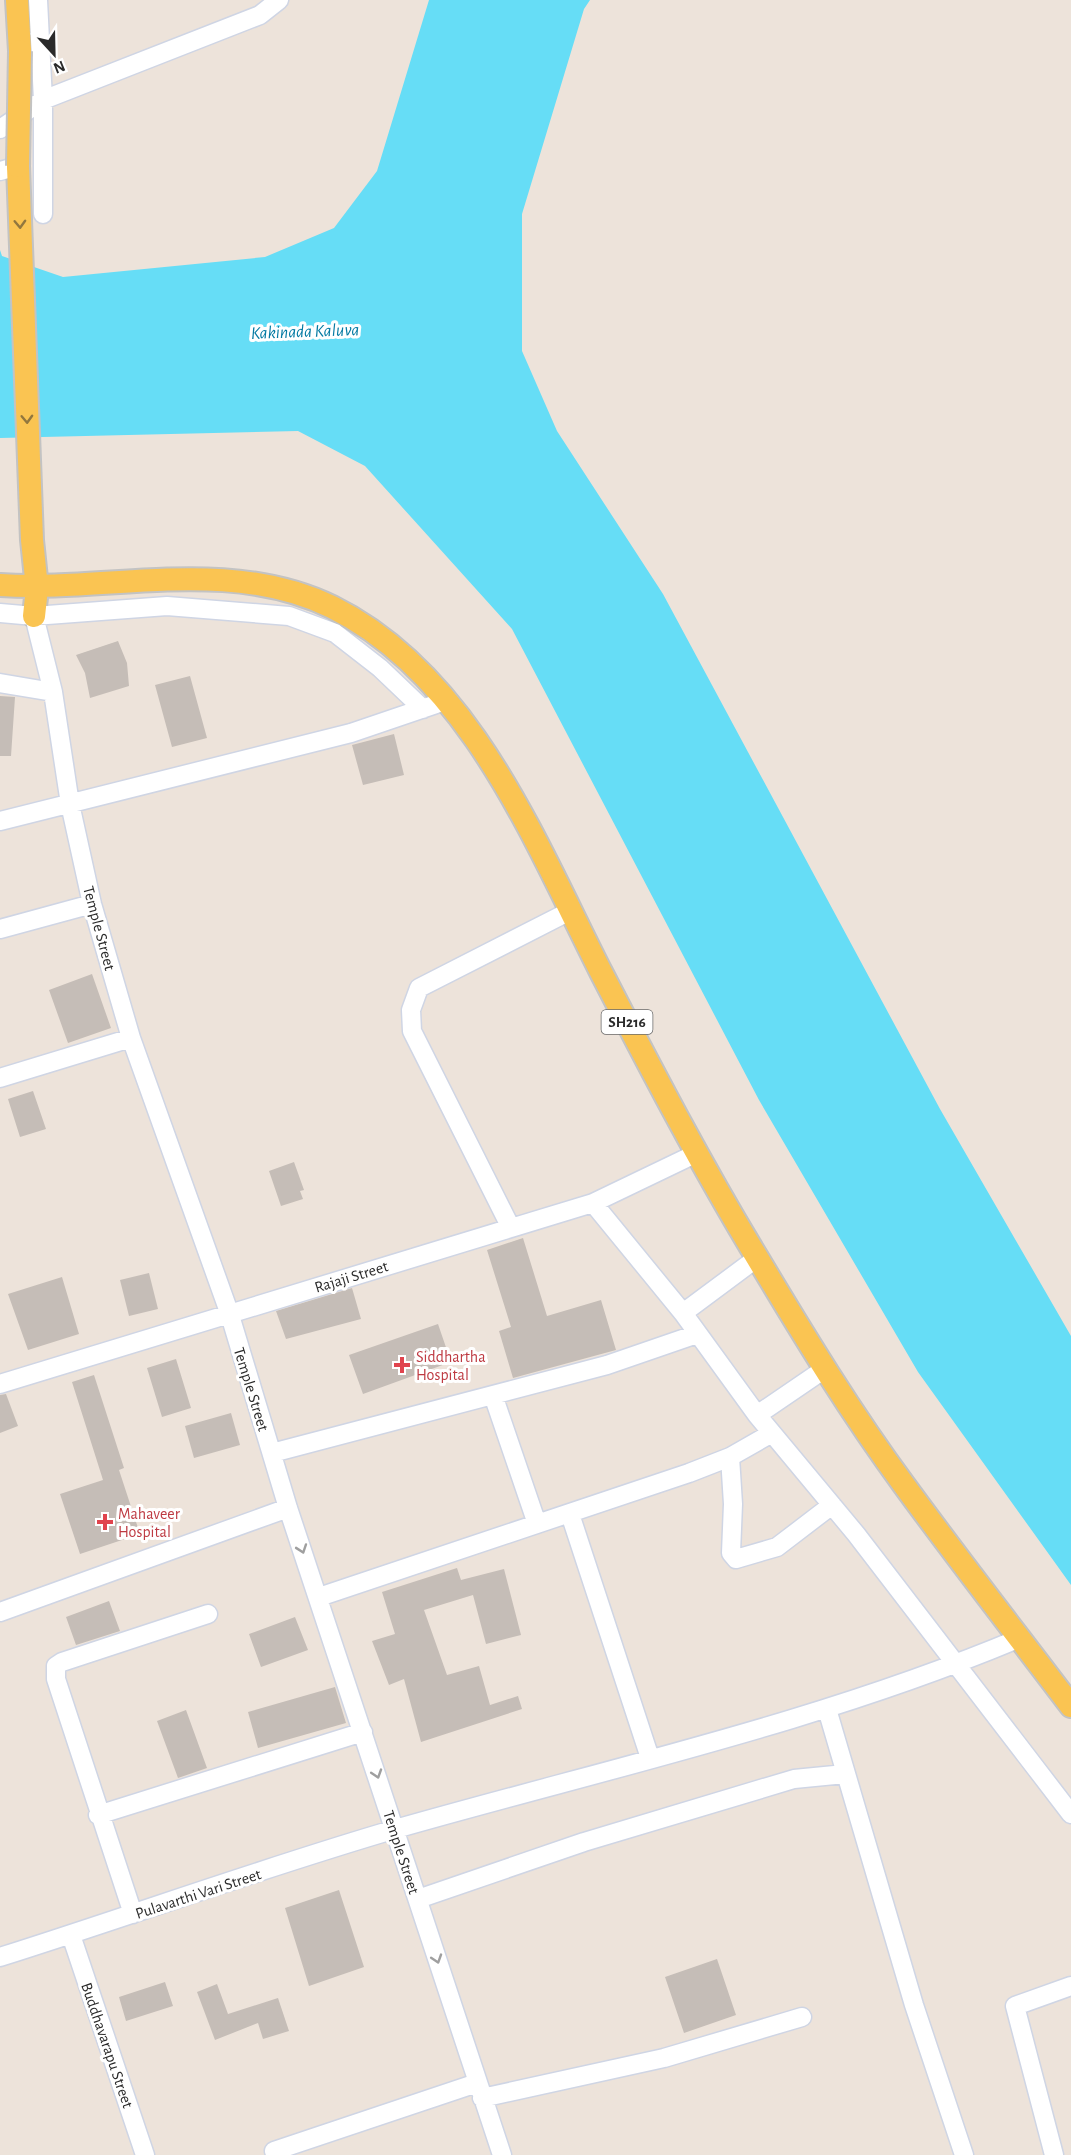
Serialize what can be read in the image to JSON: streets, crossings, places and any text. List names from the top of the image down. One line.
{"streets":{"main road":["SH216"],"street":["Temple Street","Rajaji Street","Pulavarthi Vari Street","Buddhavarapu Street"]},"crossings":[["Temple Street","Rajaji Street"],["Temple Street","Pulavarthi Vari Street"],["SH216","Rajaji Street"],["SH216","Pulavarthi Vari Street"],["Pulavarthi Vari Street","Buddhavarapu Street"]],"water":["Kakinada Kaluva"],"places":{"health":["Siddhartha Hospital","Mahaveer Hospital"]},"north":"bottom"}
